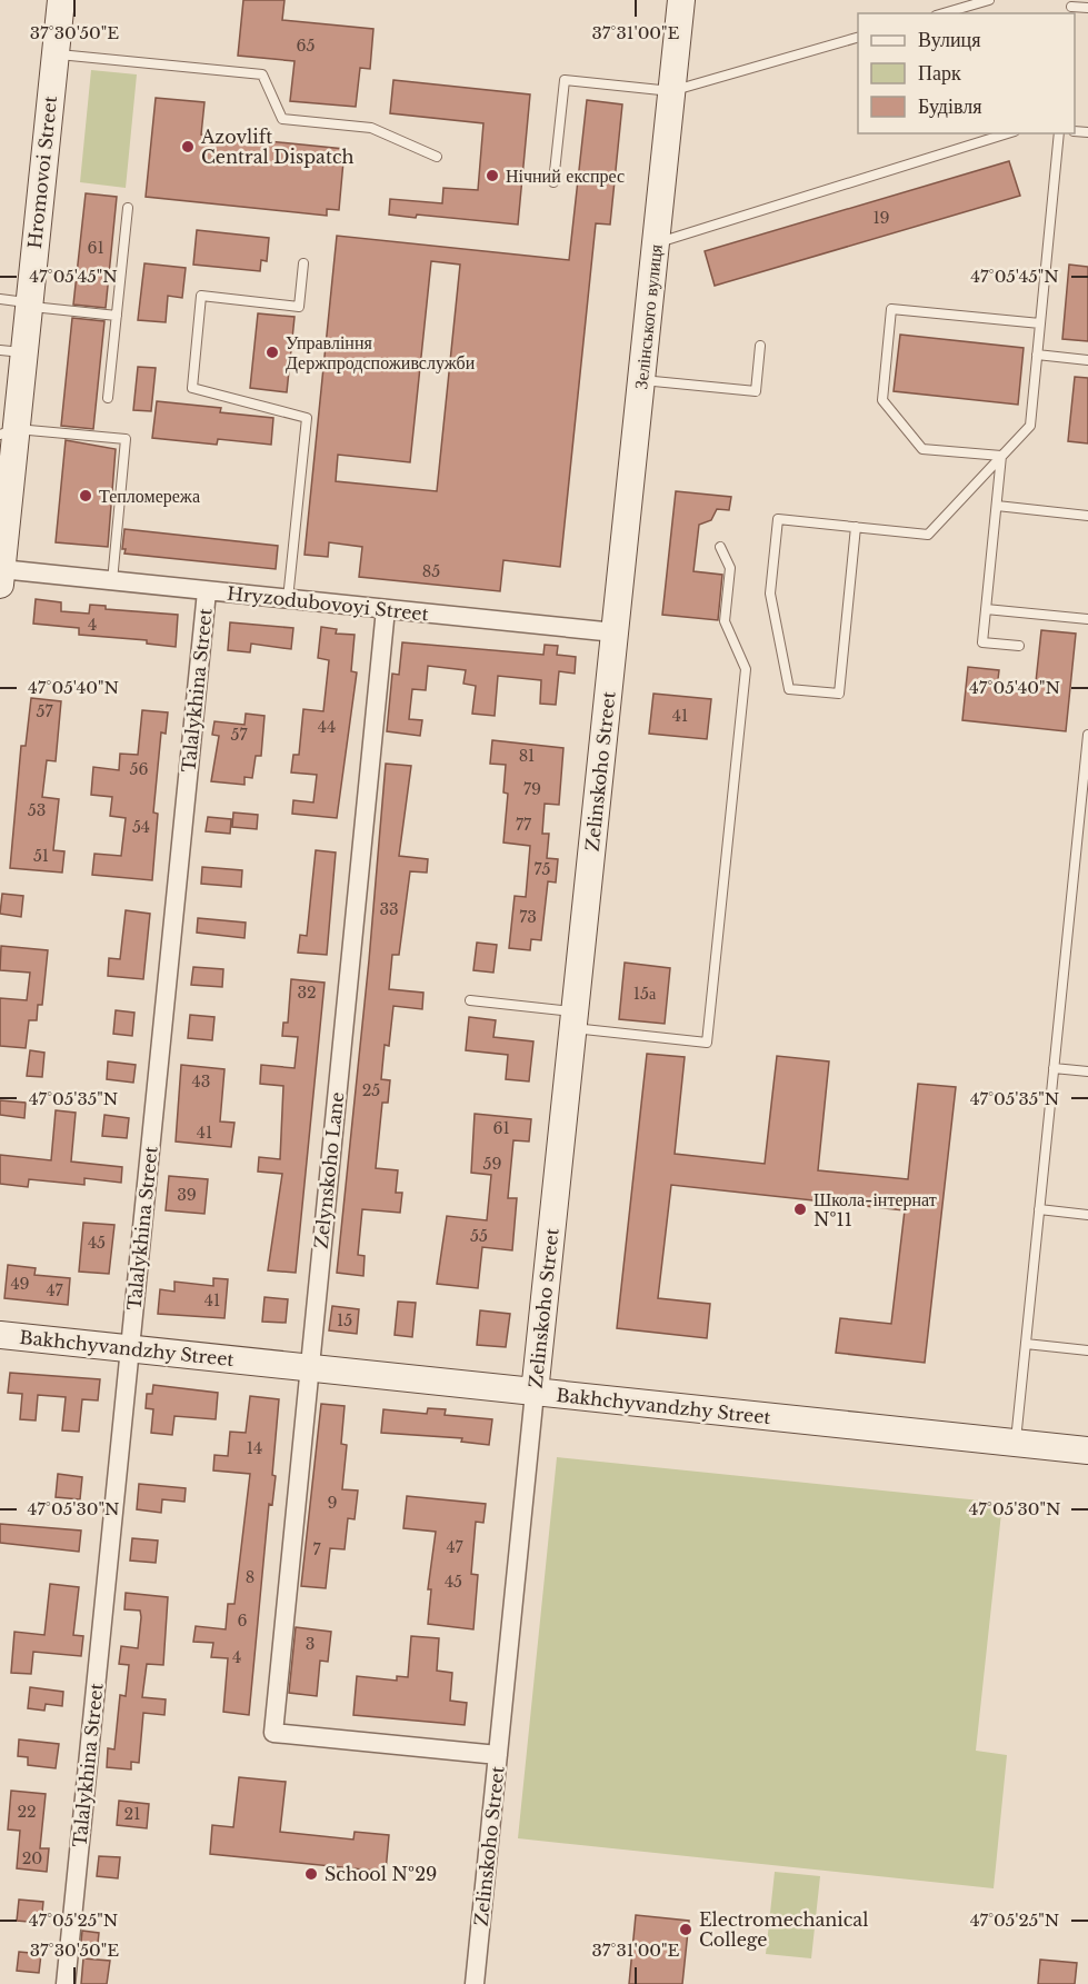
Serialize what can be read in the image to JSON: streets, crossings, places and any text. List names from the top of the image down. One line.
{"streets":{"street":["Hromovoi Street","Зелінського вулиця","Hryzodubovoyi Street","Talalykhina Street","Zelinskoho Street","Zelynskoho Lane","Bakhchyvandzhy Street"]},"crossings":[["Hromovoi Street","Hryzodubovoyi Street"],["Зелінського вулиця","Hryzodubovoyi Street"],["Зелінського вулиця","Zelinskoho Street"],["Hryzodubovoyi Street","Talalykhina Street"],["Hryzodubovoyi Street","Zelinskoho Street"],["Hryzodubovoyi Street","Zelynskoho Lane"],["Talalykhina Street","Bakhchyvandzhy Street"],["Zelinskoho Street","Zelynskoho Lane"],["Zelinskoho Street","Bakhchyvandzhy Street"],["Zelynskoho Lane","Bakhchyvandzhy Street"]],"places":["Azovlift Central Dispatch","Нічний експрес","Управління Держпродспоживслужби","Тепломережа","Школа-інтернат №11","School №29","Electromechanical College"],"house_numbers":["65","19","61","85","4","57","41","44","57","81","56","79","53","77","54","51","75","33","73","32","15а","43","25","61","41","59","39","55","45","49","47","41","15","14","9","47","7","8","45","6","3","4","22","21","20"],"legend":["Вулиця","Парк","Будівля"],"coordinates":["37°30'50\"E","37°31'00\"E","47°05'45\"N","47°05'40\"N","47°05'35\"N","47°05'30\"N","47°05'25\"N"]}
